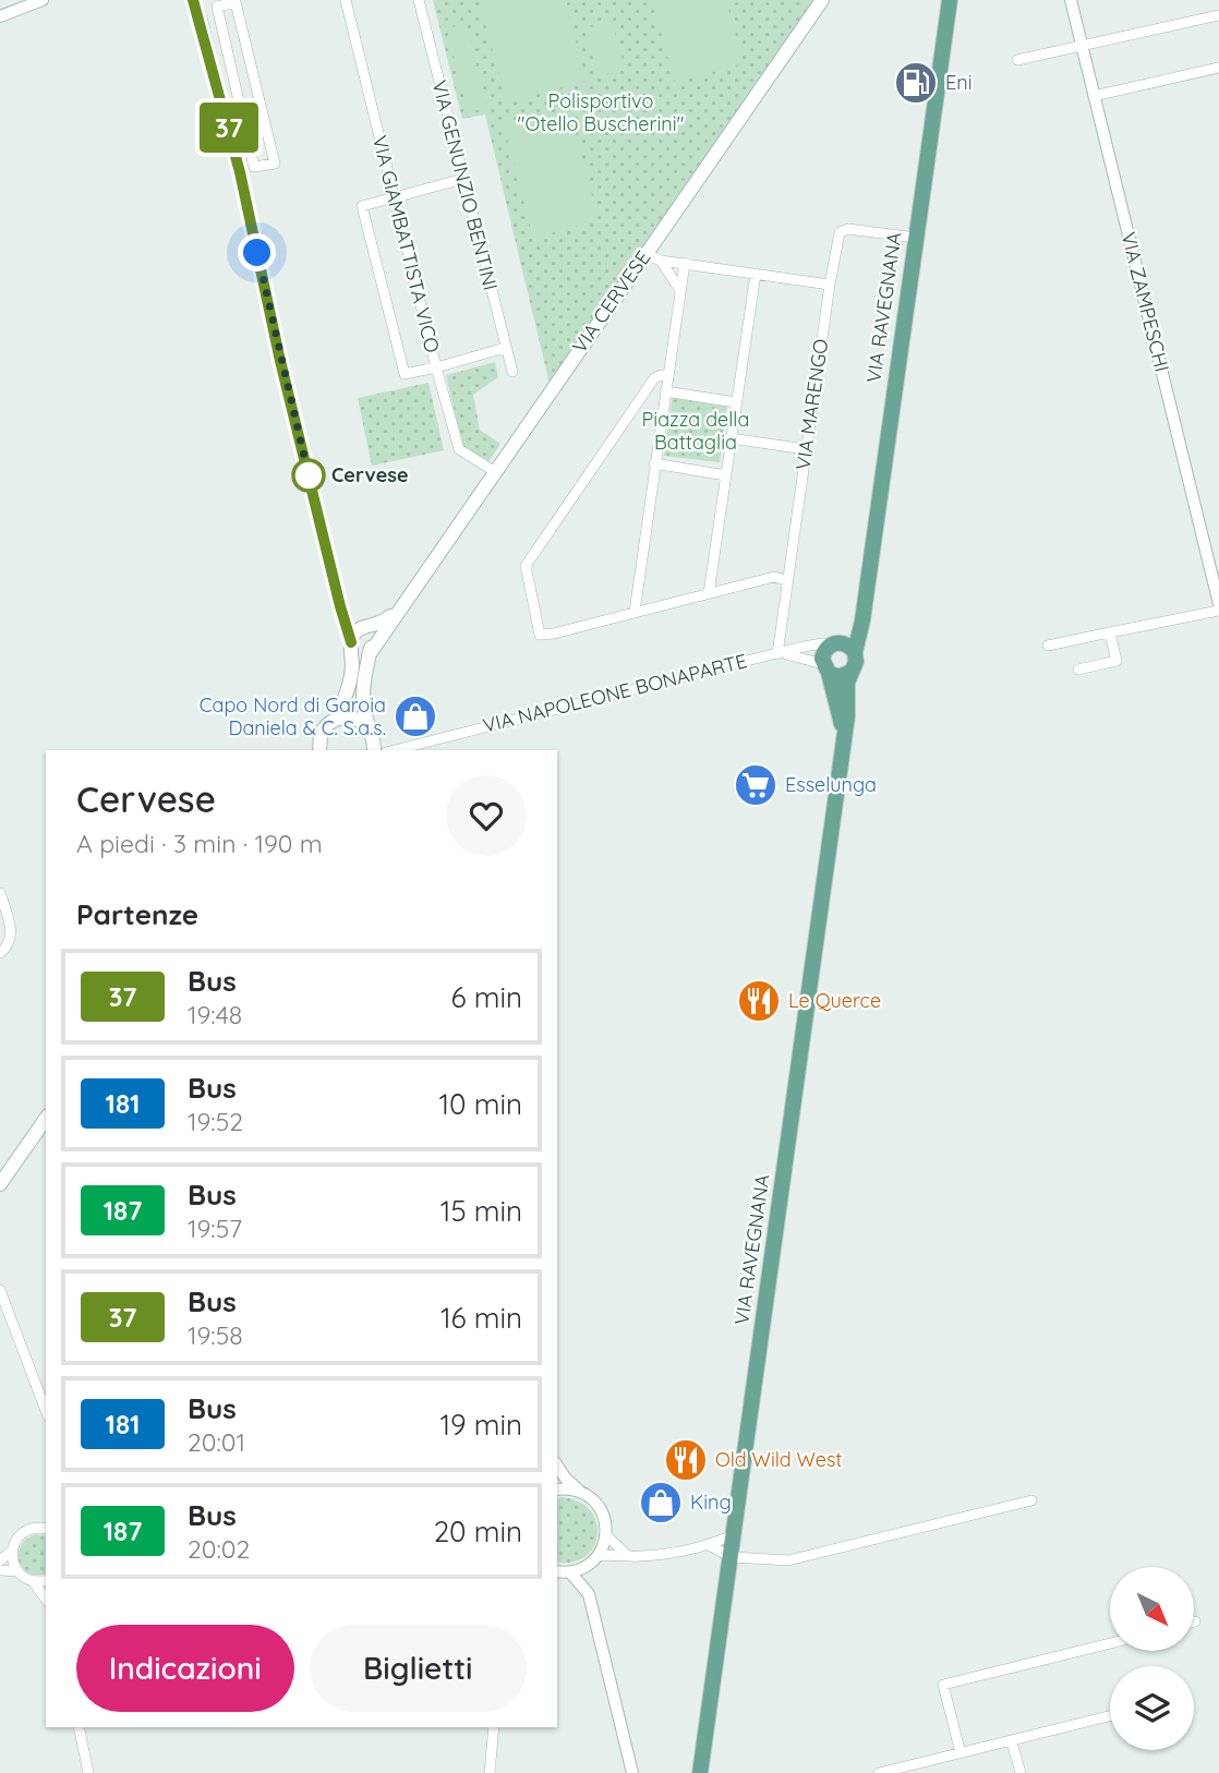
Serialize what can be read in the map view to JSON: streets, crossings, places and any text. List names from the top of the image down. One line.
{"streets":{"main road":["VIA CERVESE","VIA RAVEGNANA"],"street":["VIA GENUNZIO BENTINI","VIA GIAMBATTISTA VICO","VIA ZAMPESCHI","VIA MARENGO","VIA NAPOLEONE BONAPARTE"]},"crossings":[["VIA GIAMBATTISTA VICO","VIA CERVESE"],["VIA CERVESE","VIA NAPOLEONE BONAPARTE"],["VIA RAVEGNANA","VIA MARENGO"],["VIA RAVEGNANA","VIA NAPOLEONE BONAPARTE"],["VIA MARENGO","VIA NAPOLEONE BONAPARTE"]],"parks":["Polisportivo \"Otello Buscherini\"","Piazza della Battaglia"],"places":{"fuel station":["Eni"],"other":["Cervese"],"shop":["Capo Nord di Garoia Daniela & C. S.a.s.","King"],"supermarket":["Esselunga"],"restaurant":["Le Querce","Old Wild West"]},"lines":["bus line 37"],"north":"bottom right","page":{"on_map":"37","heading":[["Cervese","A piedi · 3 min · 190 m"],"Partenze"],"list":[{"mark":"37","name":"Bus","note":"19:48","value":"6 min"},{"mark":"181","name":"Bus","note":"19:52","value":"10 min"},{"mark":"187","name":"Bus","note":"19:57","value":"15 min"},{"mark":"37","name":"Bus","note":"19:58","value":"16 min"},{"mark":"181","name":"Bus","note":"20:01","value":"19 min"},{"mark":"187","name":"Bus","note":"20:02","value":"20 min"}],"buttons":["Indicazioni","Biglietti"]}}
